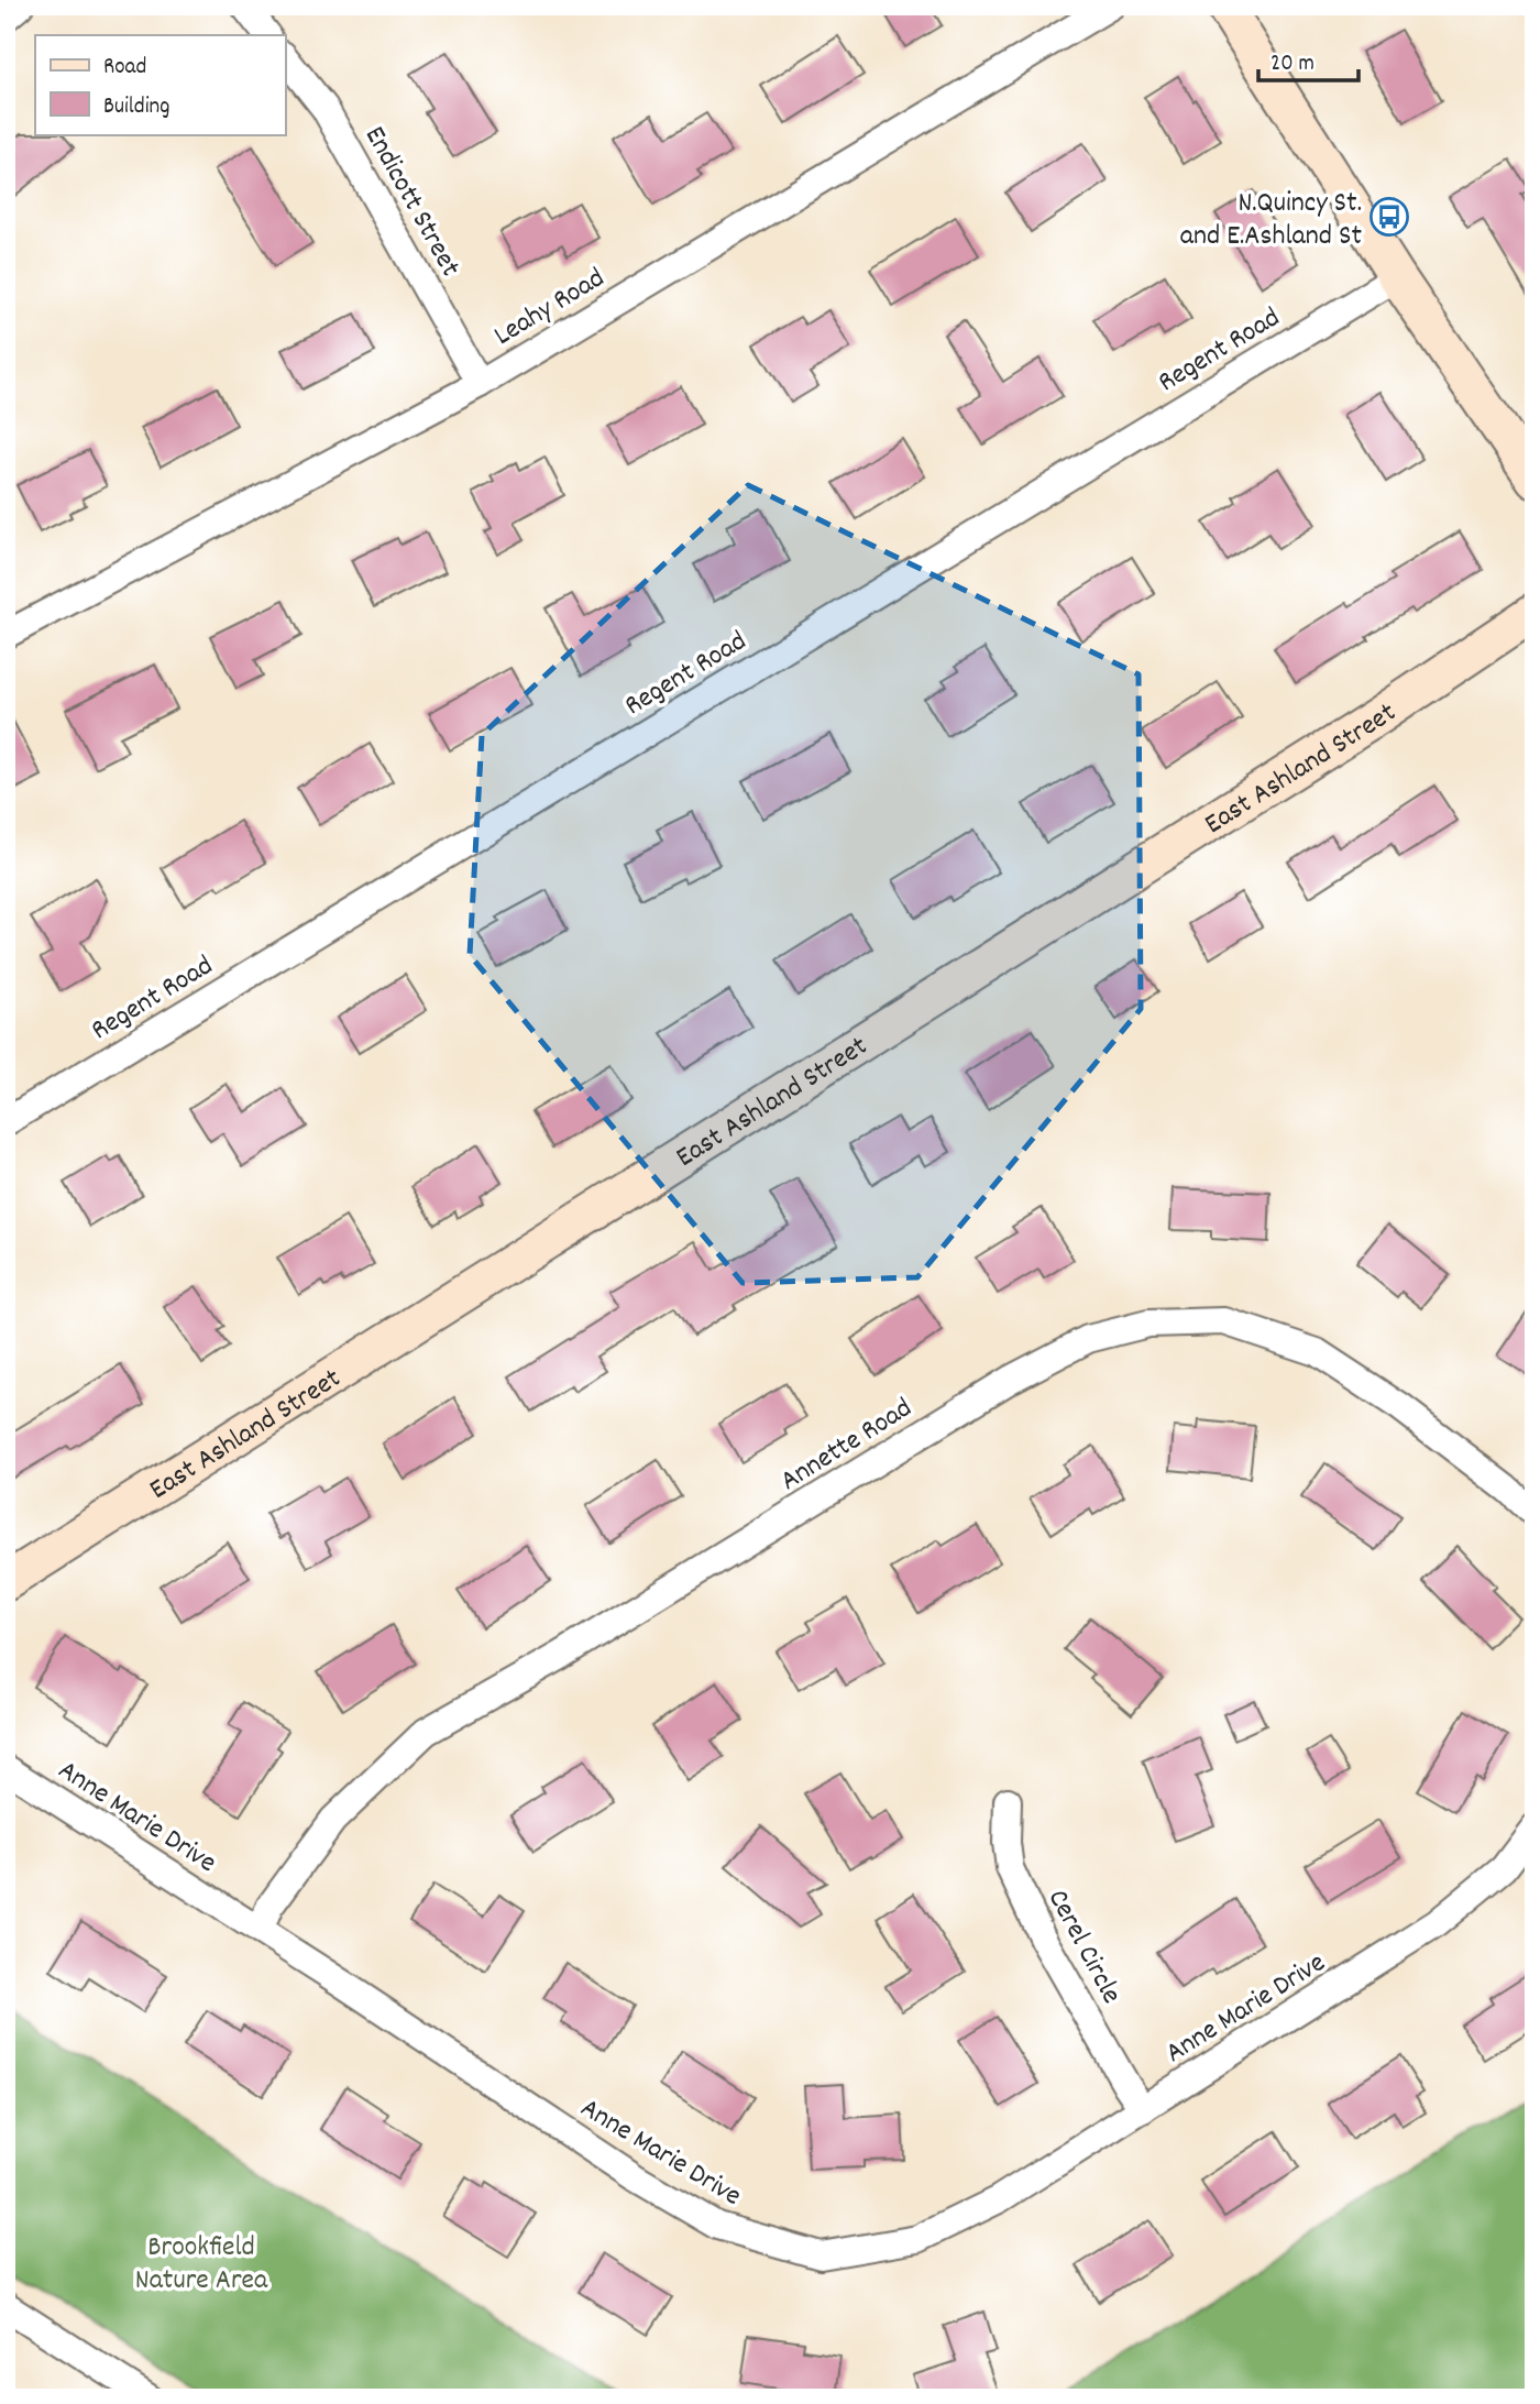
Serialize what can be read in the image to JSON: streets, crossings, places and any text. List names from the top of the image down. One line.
{"streets":{"main road":["East Ashland Street"],"street":["Endicott Street","Leahy Road","Regent Road","Annette Road","Anne Marie Drive","Cerel Circle"]},"crossings":[["Endicott Street","Leahy Road"],["Annette Road","Anne Marie Drive"],["Anne Marie Drive","Cerel Circle"]],"parks":["Brookfield Nature Area"],"places":{"bus stop":["N.Quincy St. and E.Ashland St"]},"legend":["Road","Building"],"scale_bar":"20 m"}
